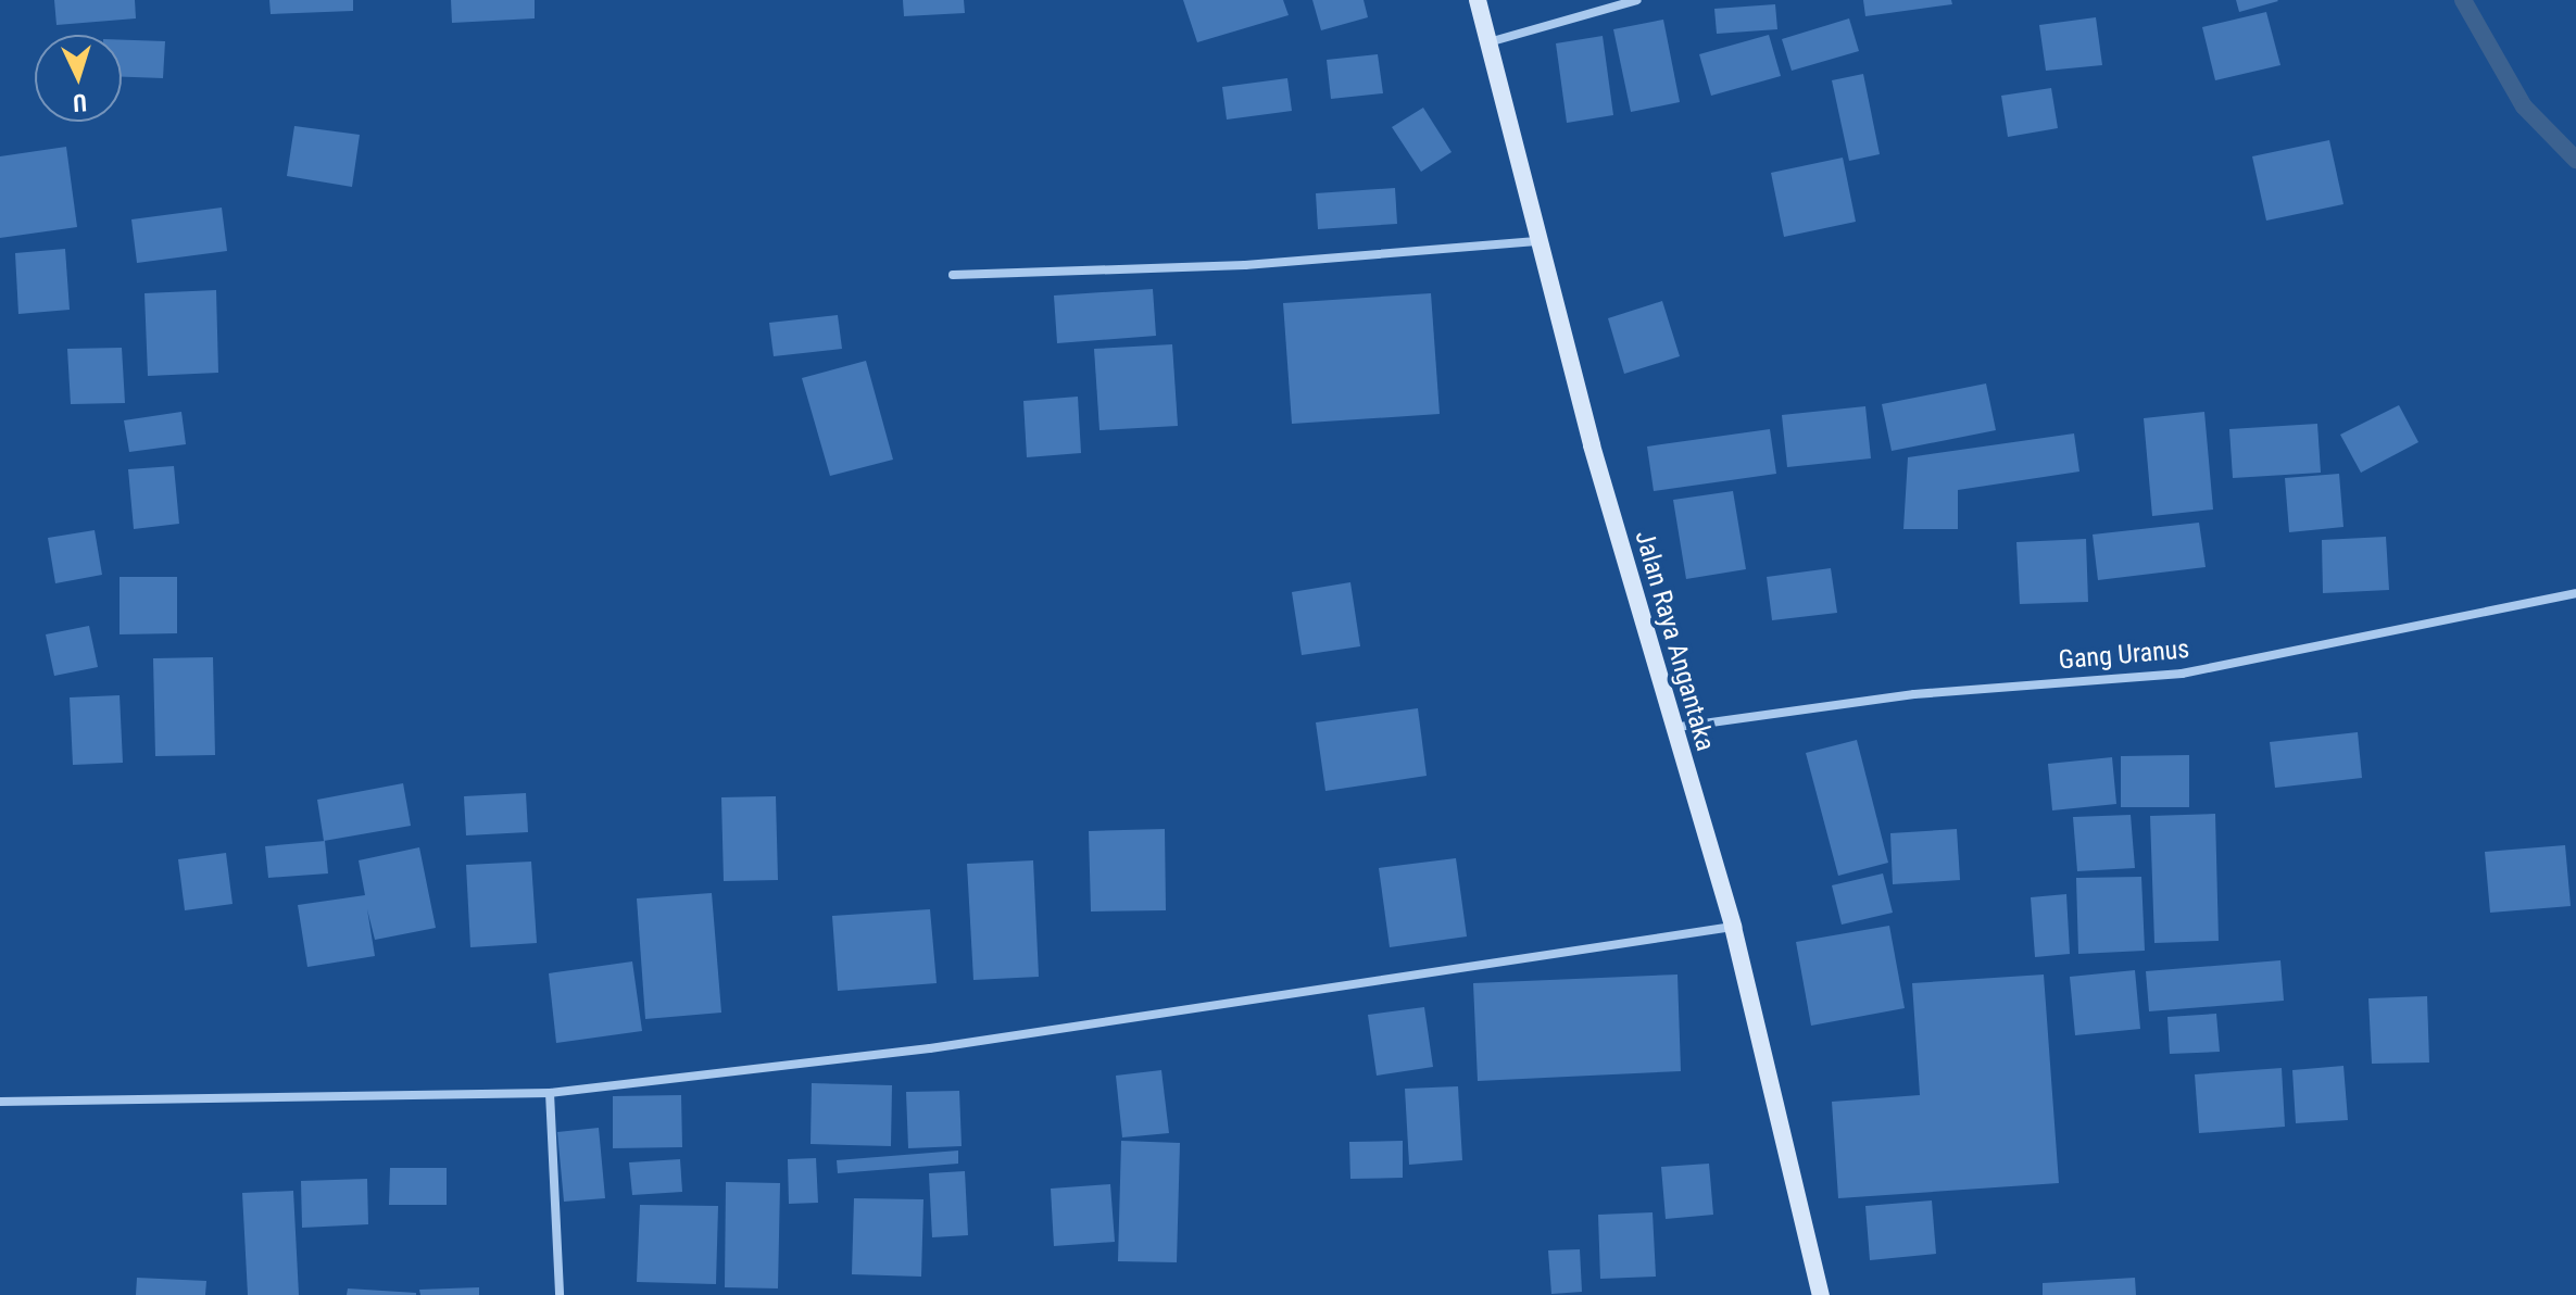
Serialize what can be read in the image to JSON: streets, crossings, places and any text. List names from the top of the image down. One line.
{"streets":{"main road":["Jalan Raya Angantaka"],"street":["Gang Uranus"]},"crossings":[["Jalan Raya Angantaka","Gang Uranus"]],"north":"bottom"}
